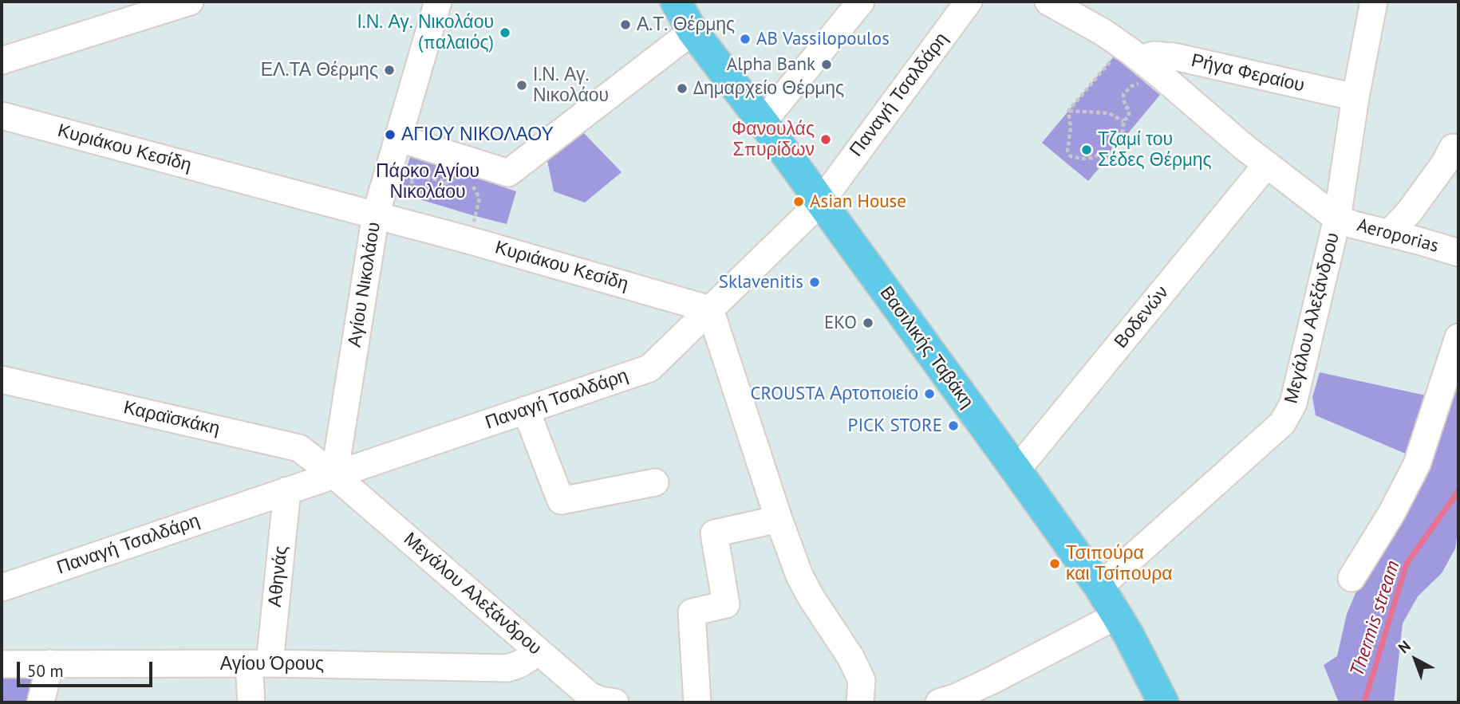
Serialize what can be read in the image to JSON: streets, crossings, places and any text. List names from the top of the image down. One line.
{"streets":{"main road":["Βασιλικής Ταβάκη"],"street":["Ρήγα Φεραίου","Παναγή Τσαλδάρη","Κυριάκου Κεσίδη","Aeroporias","Αγίου Νικολάου","Βοδενών","Μεγάλου Αλεξάνδρου","Καραϊσκάκη","Αθηνάς","Αγίου Όρους"]},"crossings":[["Ρήγα Φεραίου","Aeroporias"],["Ρήγα Φεραίου","Μεγάλου Αλεξάνδρου"],["Παναγή Τσαλδάρη","Κυριάκου Κεσίδη"],["Παναγή Τσαλδάρη","Αγίου Νικολάου"],["Παναγή Τσαλδάρη","Μεγάλου Αλεξάνδρου"],["Παναγή Τσαλδάρη","Βασιλικής Ταβάκη"],["Παναγή Τσαλδάρη","Καραϊσκάκη"],["Παναγή Τσαλδάρη","Αθηνάς"],["Κυριάκου Κεσίδη","Αγίου Νικολάου"],["Aeroporias","Βοδενών"],["Aeroporias","Μεγάλου Αλεξάνδρου"],["Αγίου Νικολάου","Μεγάλου Αλεξάνδρου"],["Αγίου Νικολάου","Καραϊσκάκη"],["Βοδενών","Βασιλικής Ταβάκη"],["Μεγάλου Αλεξάνδρου","Βασιλικής Ταβάκη"],["Μεγάλου Αλεξάνδρου","Καραϊσκάκη"],["Μεγάλου Αλεξάνδρου","Αγίου Όρους"],["Αθηνάς","Αγίου Όρους"]],"water":["Thermis stream"],"parks":["Πάρκο Αγίου Νικολάου"],"places":["Α.Τ. Θέρμης","Ι.Ν. Αγ. Νικολάου (παλαιός)","AB Vassilopoulos","Alpha Bank","ΕΛ.ΤΑ Θέρμης","Ι.Ν. Αγ. Νικολάου","Δημαρχείο Θέρμης","ΑΓΙΟΥ ΝΙΚΟΛΑΟΥ","Φανουλάς Σπυρίδων","Τζαμί του Σέδες Θέρμης","Asian House","Sklavenitis","EKO","CROUSTA Αρτοποιείο","PICK STORE","Τσιπούρα και Τσίπουρα"],"scale_bar":"50 m","north":"top left"}
